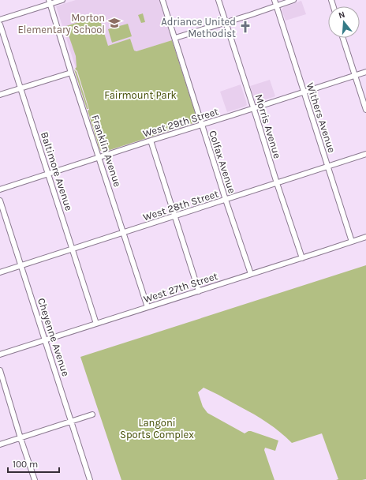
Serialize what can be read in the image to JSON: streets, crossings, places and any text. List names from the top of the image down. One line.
{"streets":{"street":["Withers Avenue","West 29th Street","Morris Avenue","Franklin Avenue","Colfax Avenue","Baltimore Avenue","West 28th Street","West 27th Street","Cheyenne Avenue"]},"crossings":[["Withers Avenue","West 29th Street"],["Withers Avenue","West 28th Street"],["Withers Avenue","West 27th Street"],["West 29th Street","Morris Avenue"],["West 29th Street","Franklin Avenue"],["West 29th Street","Colfax Avenue"],["West 29th Street","Baltimore Avenue"],["Morris Avenue","West 28th Street"],["Morris Avenue","West 27th Street"],["Franklin Avenue","West 28th Street"],["Franklin Avenue","West 27th Street"],["Colfax Avenue","West 28th Street"],["Colfax Avenue","West 27th Street"],["Baltimore Avenue","West 28th Street"],["Baltimore Avenue","West 27th Street"],["West 28th Street","Cheyenne Avenue"],["West 27th Street","Cheyenne Avenue"]],"parks":["Fairmount Park","Langoni Sports Complex"],"places":{"school or university":["Morton Elementary School"],"church":["Adriance United Methodist"]},"scale_bar":"100 m","north":"top"}
